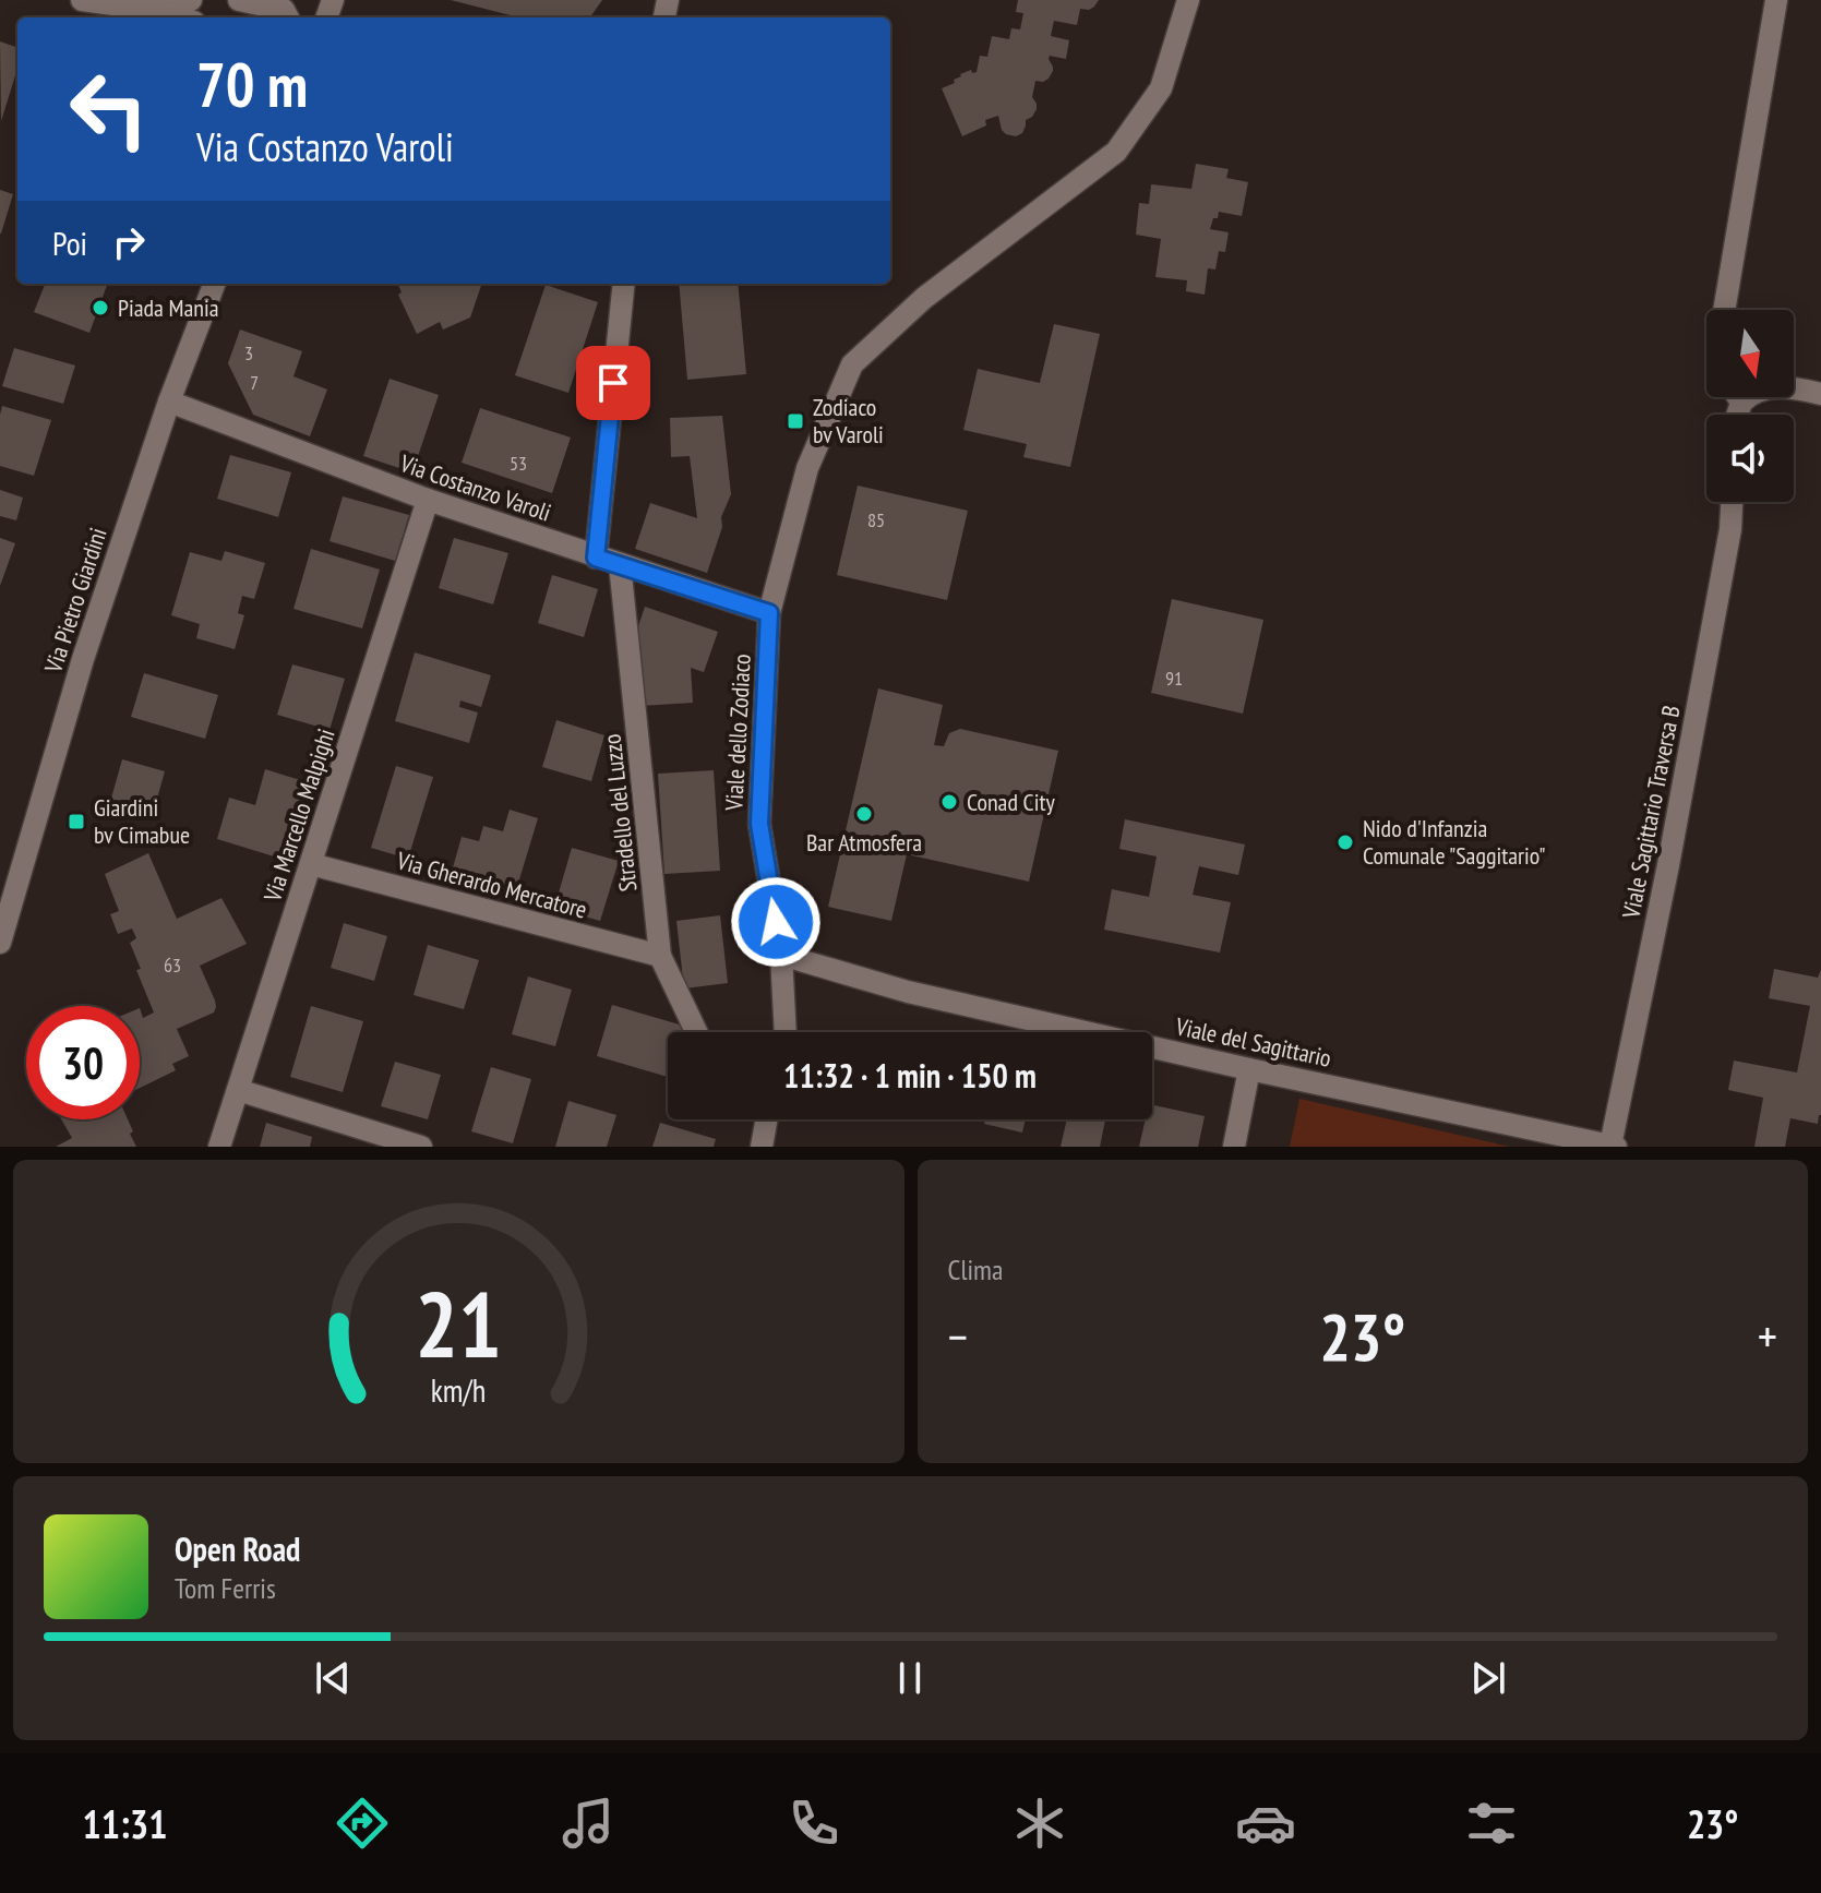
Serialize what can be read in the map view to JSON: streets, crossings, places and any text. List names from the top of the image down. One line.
{"streets":{"street":["Via Costanzo Varoli","Via Pietro Giardini","Viale dello Zodiaco","Viale Sagittario Traversa B","Stradello del Luzzo","Via Marcello Malpighi","Via Gherardo Mercatore","Viale del Sagittario"]},"crossings":[["Via Costanzo Varoli","Via Pietro Giardini"],["Via Costanzo Varoli","Viale dello Zodiaco"],["Via Costanzo Varoli","Stradello del Luzzo"],["Via Costanzo Varoli","Via Marcello Malpighi"],["Viale dello Zodiaco","Viale del Sagittario"],["Viale Sagittario Traversa B","Viale del Sagittario"],["Stradello del Luzzo","Via Gherardo Mercatore"],["Via Marcello Malpighi","Via Gherardo Mercatore"]],"places":{"other":["Piada Mania","Conad City","Bar Atmosfera","Nido d'Infanzia Comunale \"Saggitario\""],"transit":["Zodiaco bv Varoli","Giardini bv Cimabue"]},"house_numbers":["3","7","53","85","91","63"],"north":"bottom","page":{"turn":["70 m","Via Costanzo Varoli"],"then":"Poi","limit":"30","trip":"11:32 · 1 min · 150 m","tile":"Clima","heat":["−","23°","+"],"song":["Open Road","Tom Ferris"],"tabs":["11:31","23°"],"gauge":["21","km/h"]}}
